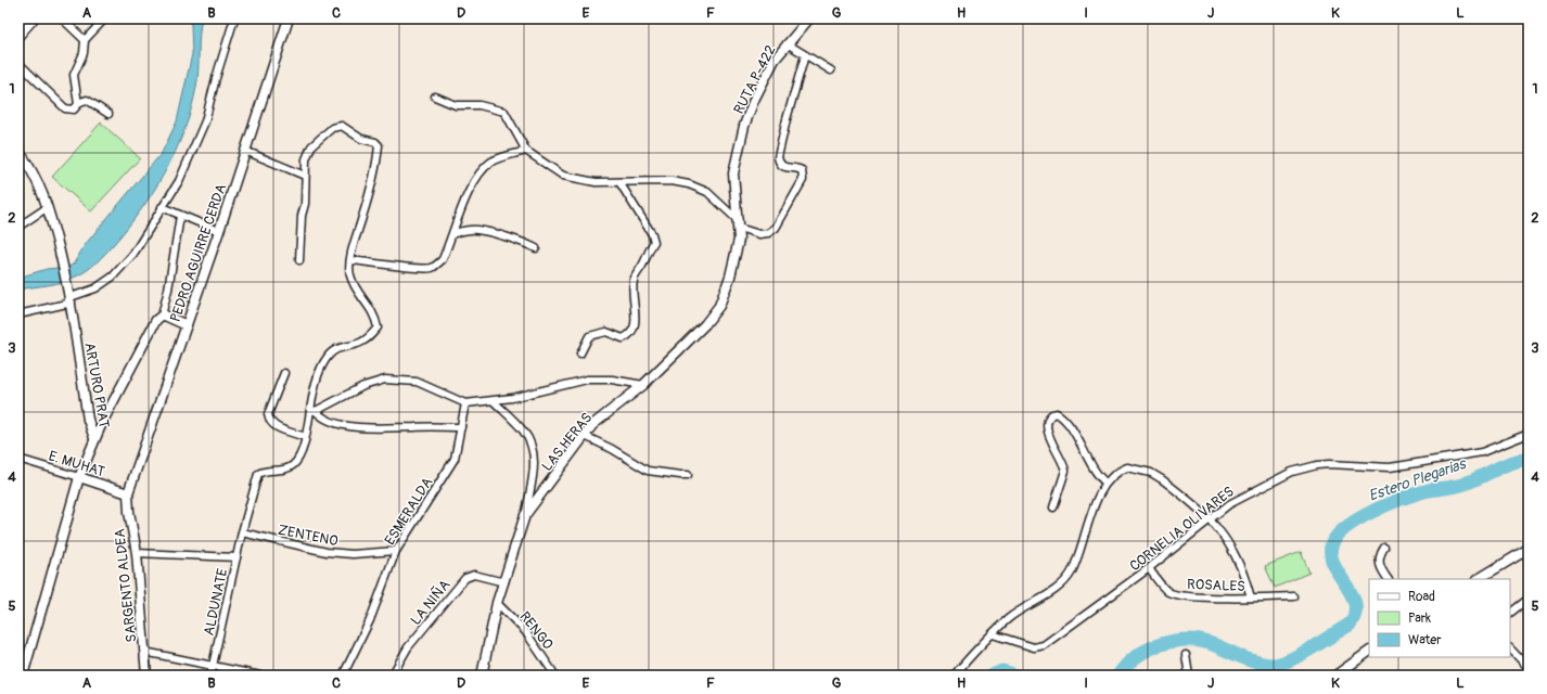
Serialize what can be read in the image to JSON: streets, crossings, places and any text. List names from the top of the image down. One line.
{"streets":{"street":["RUTA P-422","PEDRO AGUIRRE CERDA","ARTURO PRAT","LAS HERAS","E. MUHAT","ESMERALDA","CORNELIA OLIVARES","ZENTENO","ROSALES","SARGENTO ALDEA","ALDUNATE","LA NIÑA","RENGO"]},"crossings":[["RUTA P-422","LAS HERAS"],["PEDRO AGUIRRE CERDA","E. MUHAT"],["PEDRO AGUIRRE CERDA","SARGENTO ALDEA"],["ARTURO PRAT","E. MUHAT"],["LAS HERAS","LA NIÑA"],["LAS HERAS","RENGO"],["E. MUHAT","SARGENTO ALDEA"],["ESMERALDA","ZENTENO"],["CORNELIA OLIVARES","ROSALES"],["ZENTENO","ALDUNATE"]],"water":["Estero Plegarias"],"legend":["Road","Park","Water"],"grid":{"columns":["A","B","C","D","E","F","G","H","I","J","K","L"],"rows":["1","2","3","4","5"]}}
